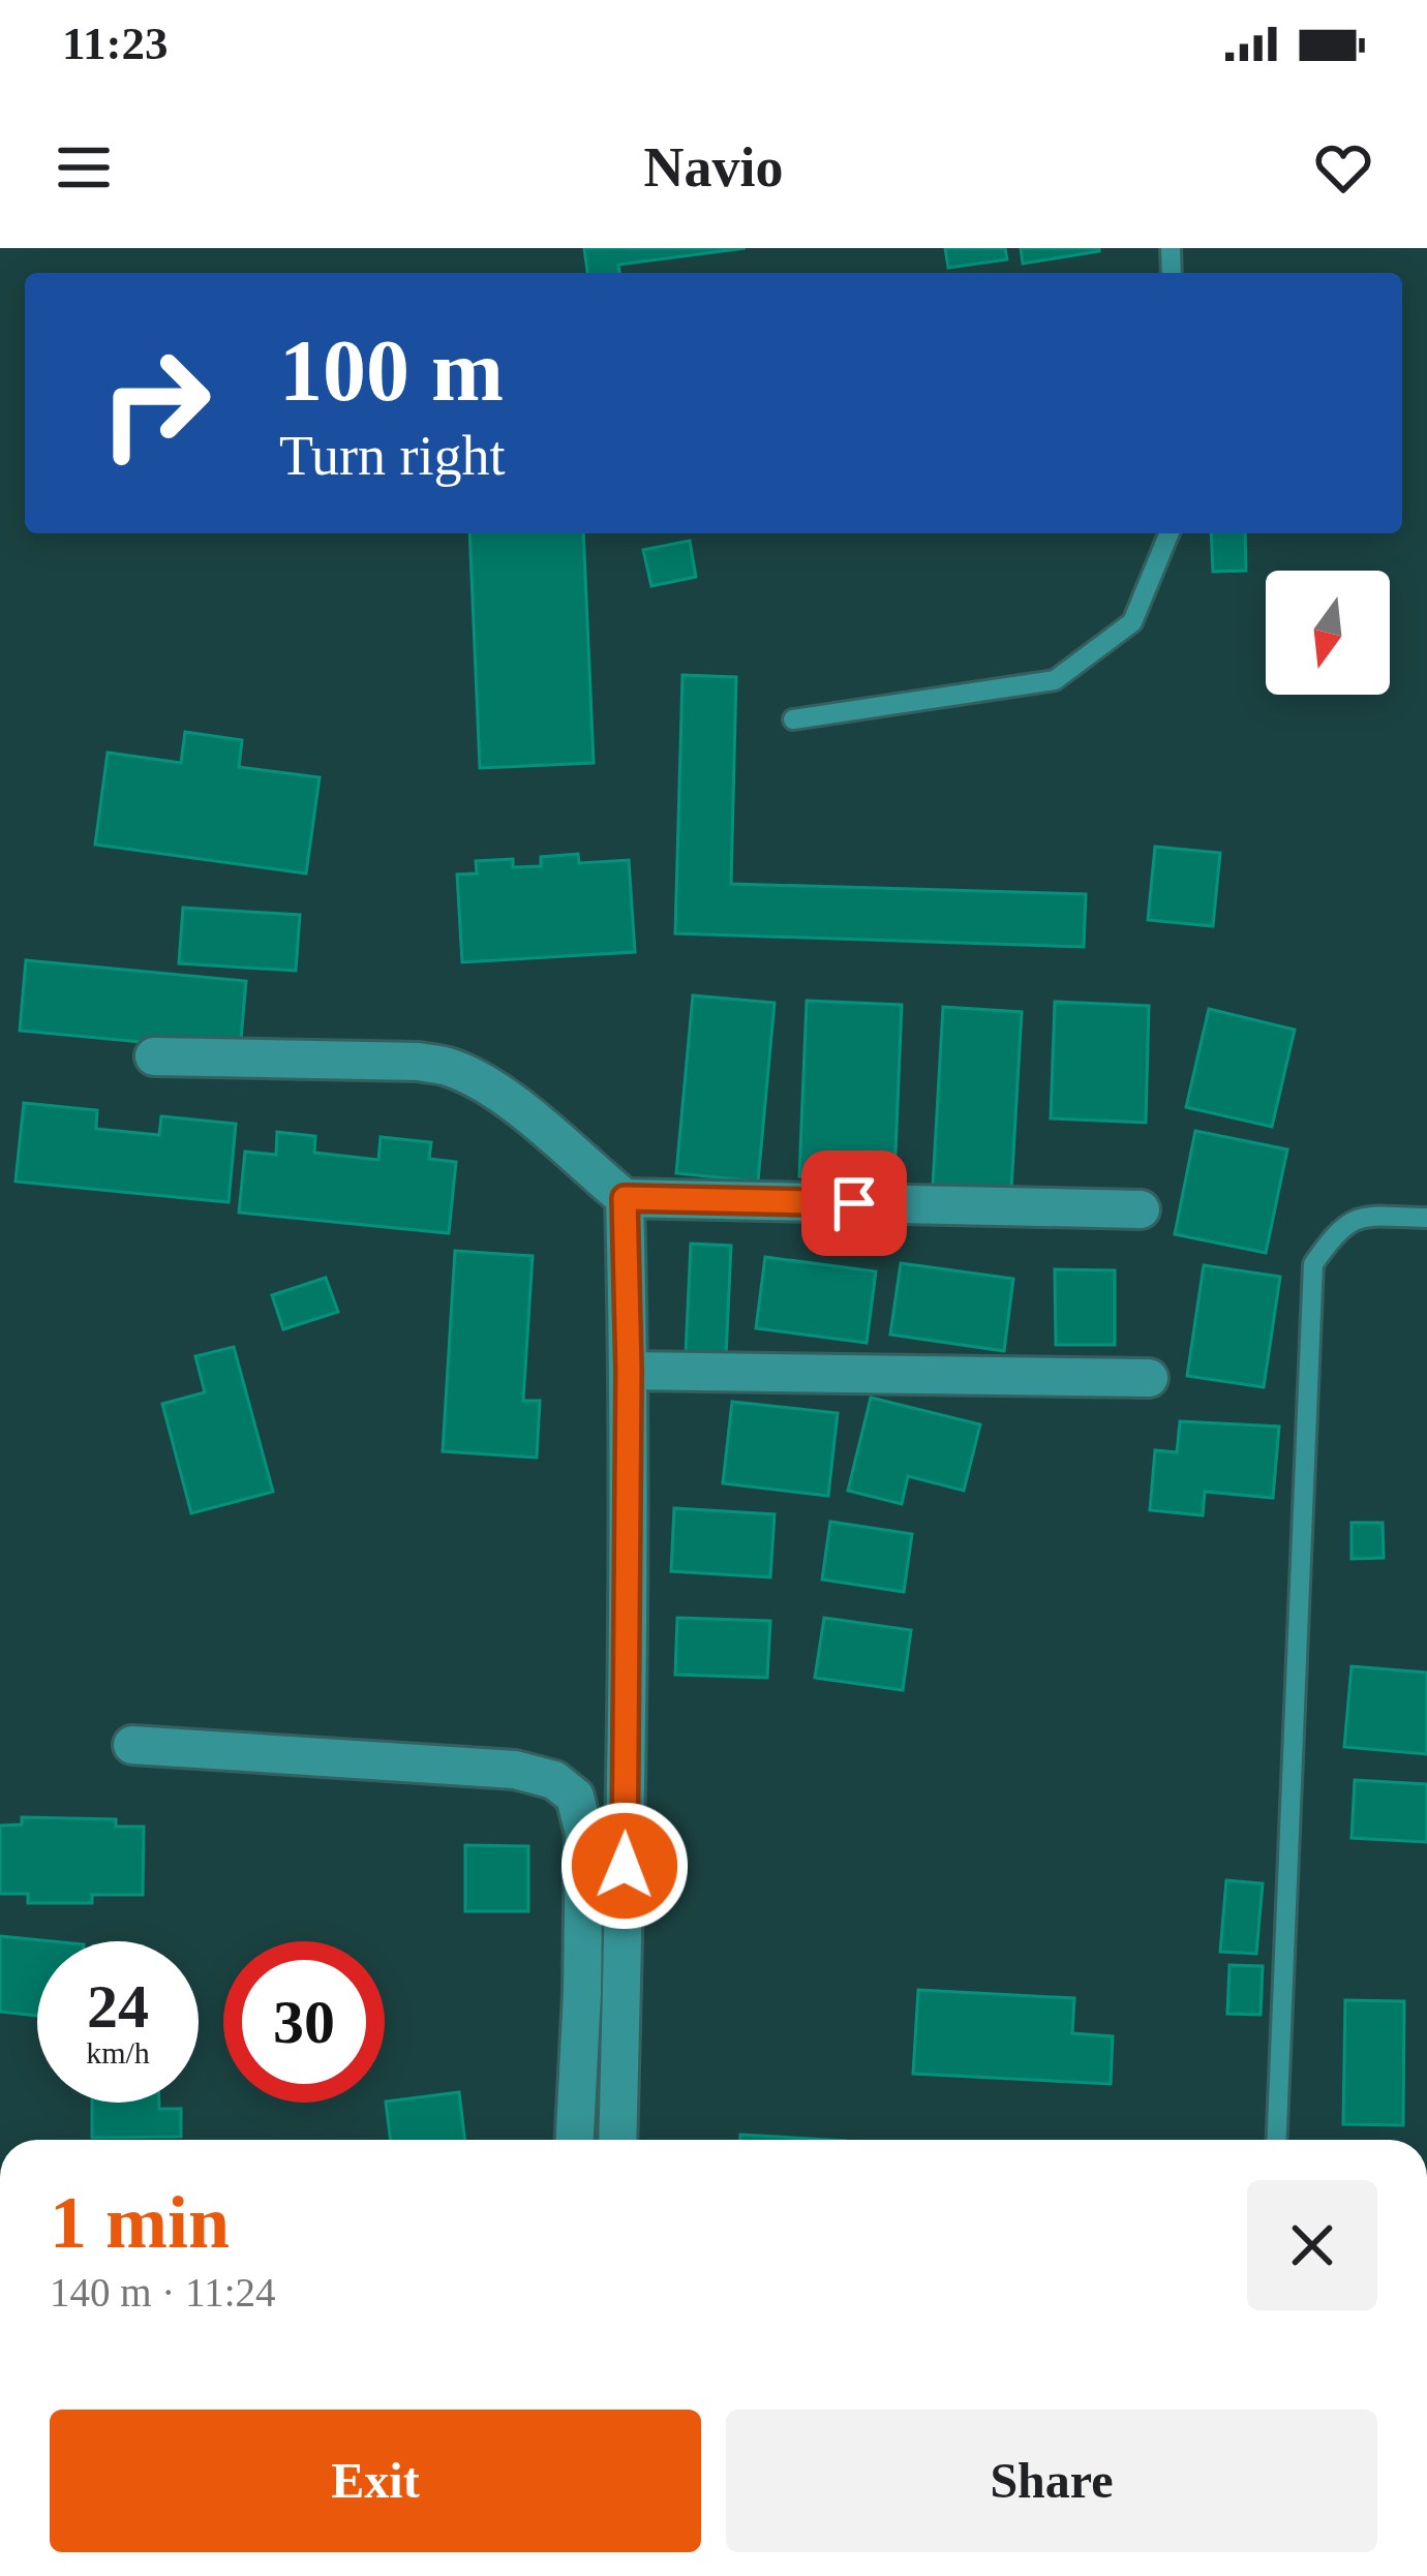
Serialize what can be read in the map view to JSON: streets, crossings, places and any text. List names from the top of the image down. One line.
{"north":"bottom","page":{"status":"11:23","header":"Navio","turn":["100 m","Turn right"],"speed":"24 km/h","limit":"30","heading":["1 min","140 m · 11:24"],"buttons":["Exit","Share"]}}
